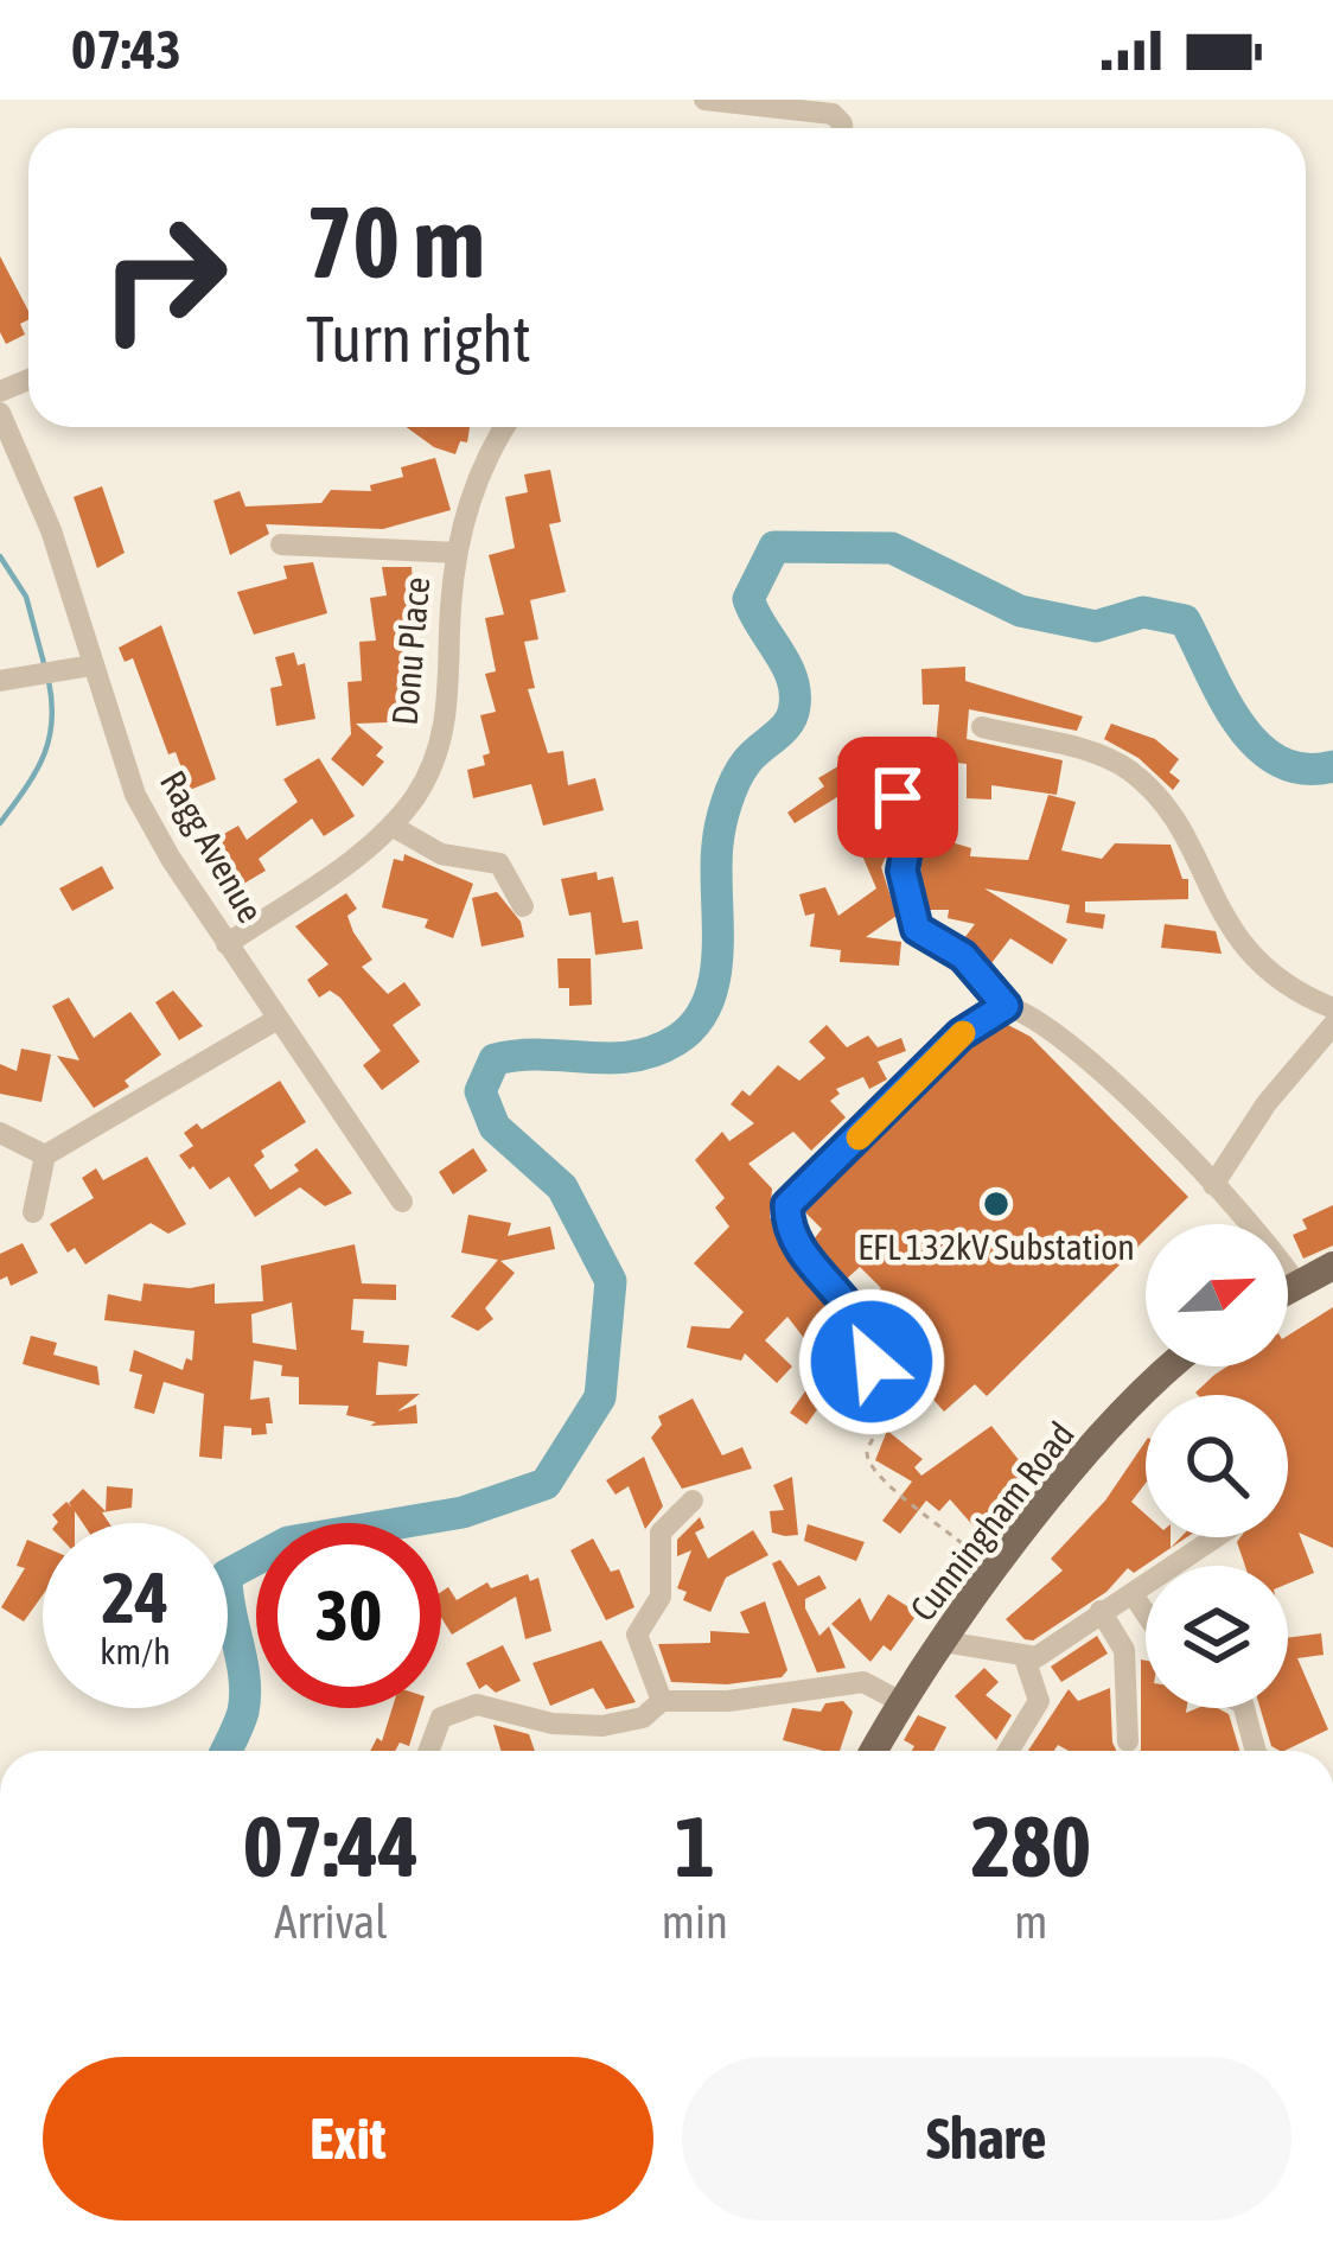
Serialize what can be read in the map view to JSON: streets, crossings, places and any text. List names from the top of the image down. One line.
{"streets":{"main road":["Cunningham Road"],"street":["Donu Place","Ragg Avenue"]},"crossings":[["Donu Place","Ragg Avenue"]],"places":["EFL 132kV Substation"],"north":"top right","page":{"status":"07:43","turn":["70 m","Turn right"],"speed":"24 km/h","limit":"30","eta":["07:44","Arrival","1","min","280","m"],"buttons":["Exit","Share"]}}
